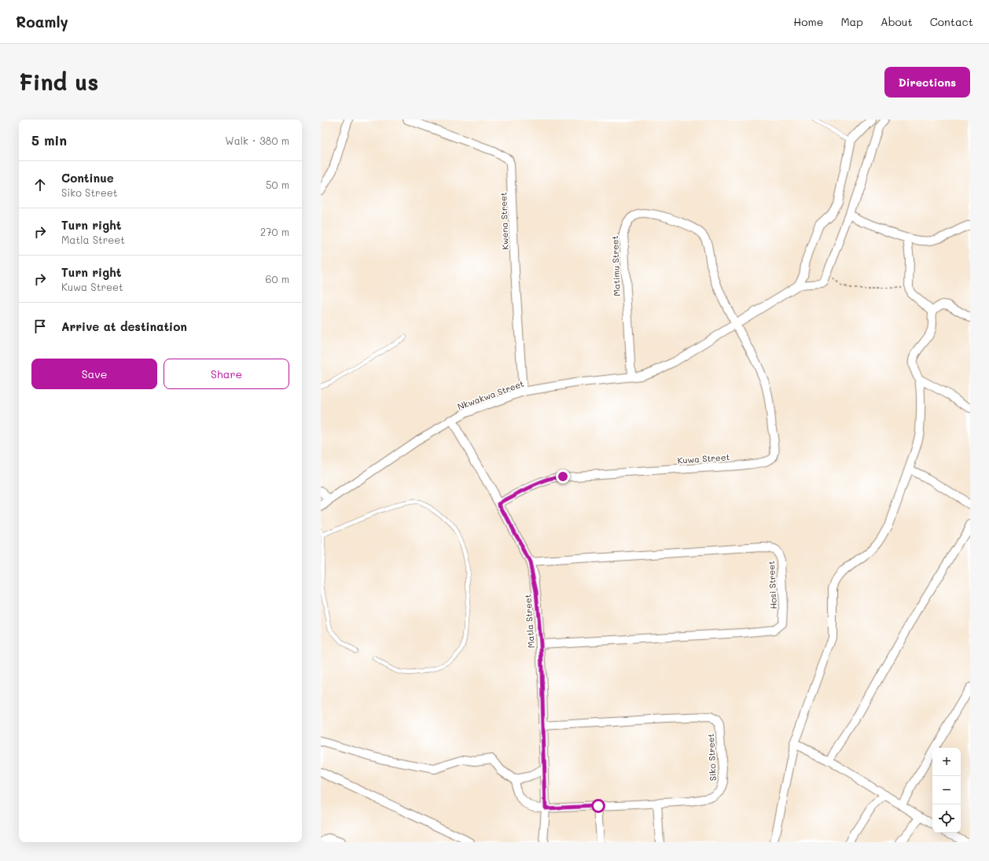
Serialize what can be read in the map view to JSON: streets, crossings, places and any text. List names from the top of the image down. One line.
{"streets":{"street":["Kwena Street","Matimu Street","Nkwakwa Street","Kuwa Street","Hosi Street","Matla Street","Siko Street"]},"crossings":[["Kwena Street","Nkwakwa Street"],["Matimu Street","Nkwakwa Street"],["Matimu Street","Kuwa Street"],["Nkwakwa Street","Kuwa Street"],["Nkwakwa Street","Matla Street"],["Kuwa Street","Matla Street"],["Hosi Street","Matla Street"],["Matla Street","Siko Street"]],"page":{"header":"Roamly","nav":["Home","Map","About","Contact"],"buttons":["Directions",["Save","Share"]],"title":"Find us","heading":["5 min","Walk · 380 m"],"list":[["Continue","Siko Street","50 m"],["Turn right","Matla Street","270 m"],["Turn right","Kuwa Street","60 m"],"Arrive at destination"],"map_buttons":["+","−"]}}
